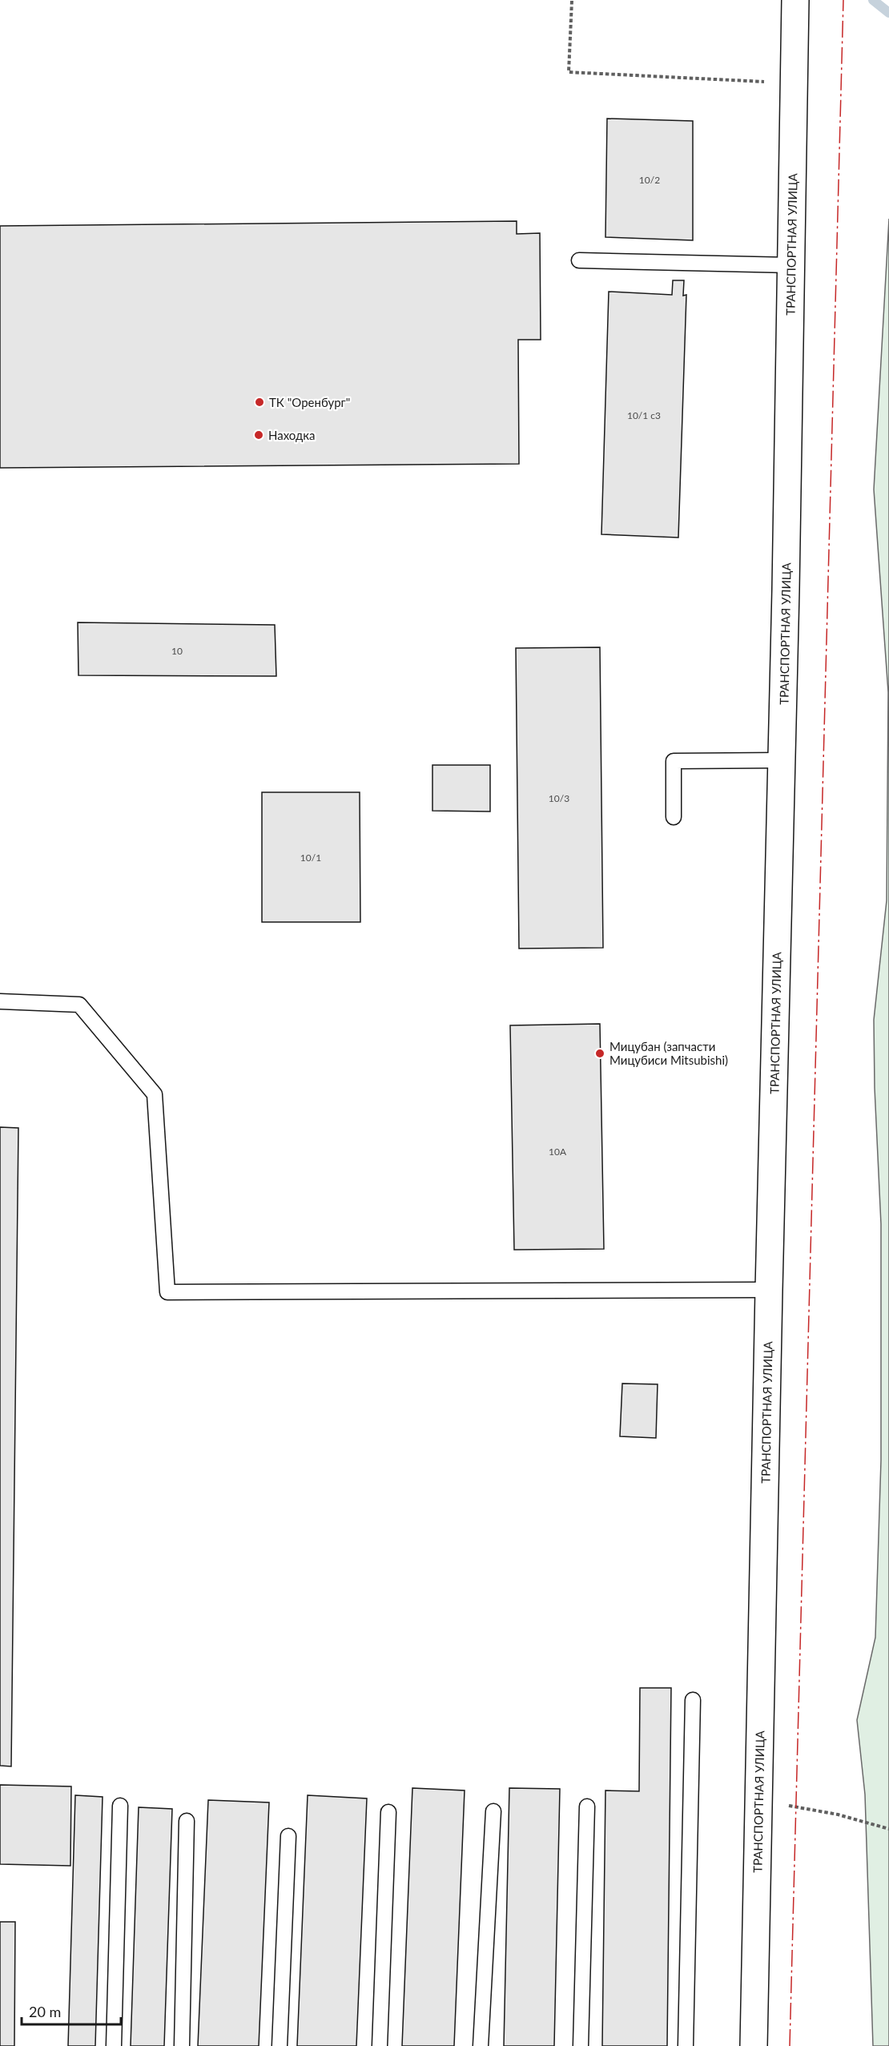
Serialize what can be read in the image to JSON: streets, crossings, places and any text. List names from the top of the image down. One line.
{"streets":{"street":["ТРАНСПОРТНАЯ УЛИЦА"]},"places":["ТК \"Оренбург\"","Находка","Мицубан (запчасти Мицубиси Mitsubishi)"],"house_numbers":["10/2","10/1 с3","10","10/3","10/1","10А"],"scale_bar":"20 m"}
